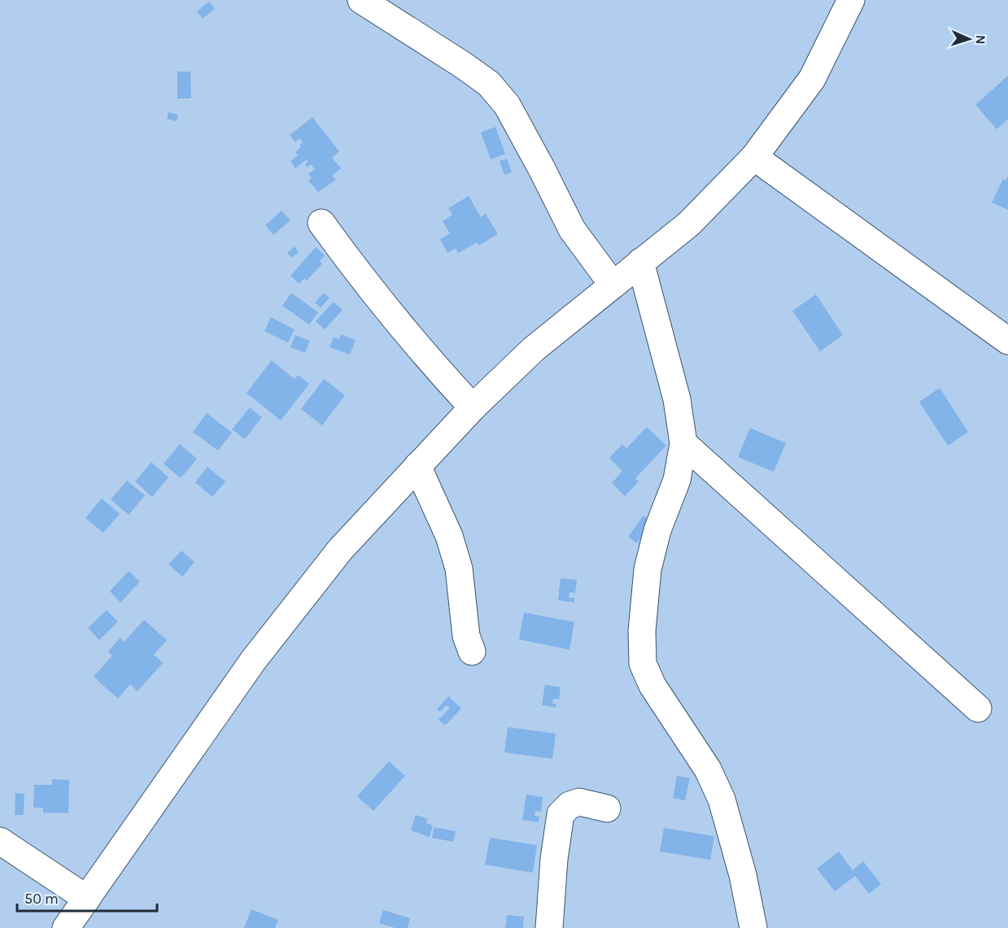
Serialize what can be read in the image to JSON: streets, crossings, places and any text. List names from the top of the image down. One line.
{"scale_bar":"50 m","north":"right"}
